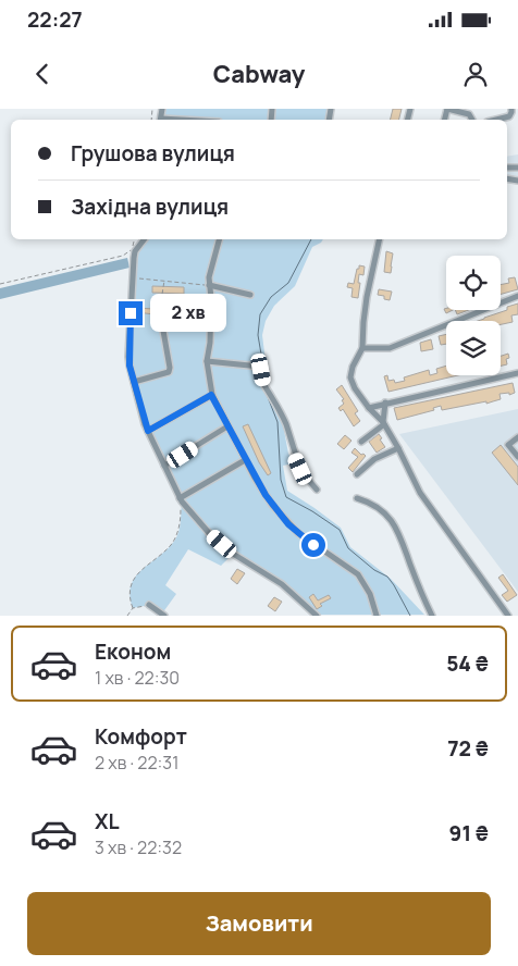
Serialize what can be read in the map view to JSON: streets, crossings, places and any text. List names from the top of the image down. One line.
{"page":{"status":"22:27","header":"Cabway","banner":["Грушова вулиця","Західна вулиця"],"bubble":"2 хв","list":[{"name":"Економ","note":"1 хв · 22:30","value":"54 ₴"},{"name":"Комфорт","note":"2 хв · 22:31","value":"72 ₴"},{"name":"XL","note":"3 хв · 22:32","value":"91 ₴"}],"buttons":"Замовити"}}
